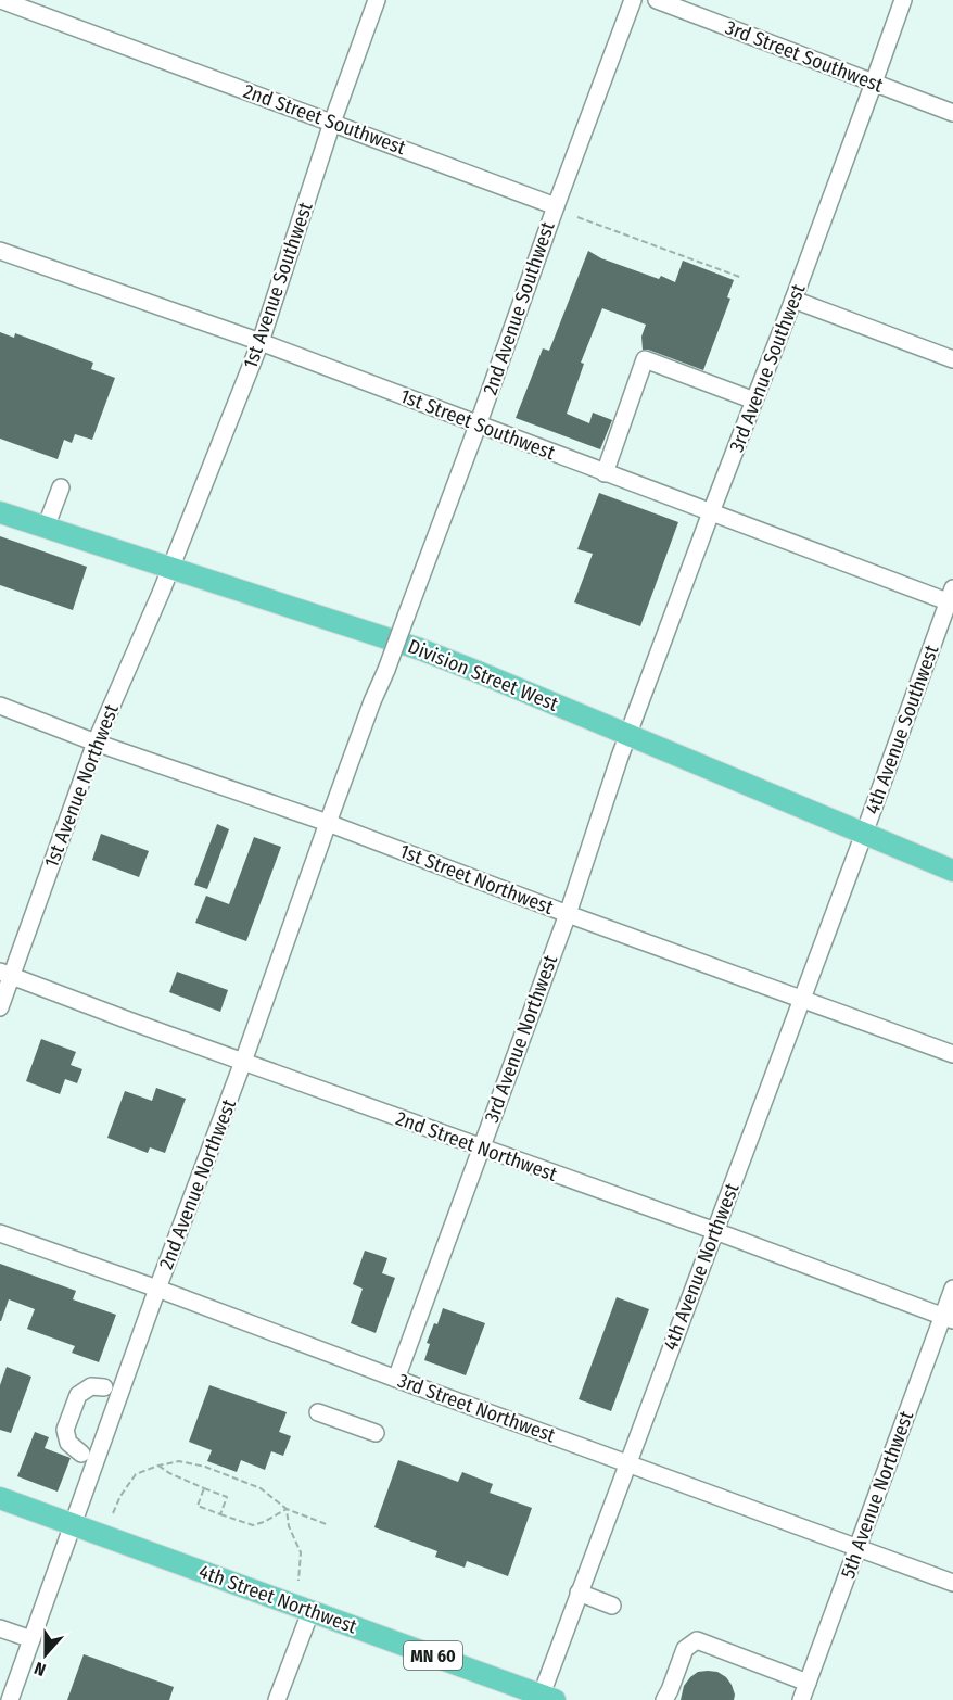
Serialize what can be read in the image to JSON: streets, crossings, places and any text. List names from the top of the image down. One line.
{"streets":{"main road":["Division Street West","4th Street Northwest","MN 60"],"street":["3rd Street Southwest","2nd Street Southwest","1st Avenue Southwest","2nd Avenue Southwest","3rd Avenue Southwest","1st Street Southwest","4th Avenue Southwest","1st Avenue Northwest","1st Street Northwest","3rd Avenue Northwest","2nd Street Northwest","2nd Avenue Northwest","4th Avenue Northwest","3rd Street Northwest","5th Avenue Northwest"]},"crossings":[["3rd Street Southwest","3rd Avenue Southwest"],["2nd Street Southwest","1st Avenue Southwest"],["2nd Street Southwest","2nd Avenue Southwest"],["1st Avenue Southwest","1st Street Southwest"],["1st Avenue Southwest","Division Street West"],["1st Avenue Southwest","1st Avenue Northwest"],["2nd Avenue Southwest","1st Street Southwest"],["2nd Avenue Southwest","2nd Avenue Northwest"],["3rd Avenue Southwest","1st Street Southwest"],["3rd Avenue Southwest","Division Street West"],["3rd Avenue Southwest","3rd Avenue Northwest"],["1st Street Southwest","4th Avenue Southwest"],["Division Street West","4th Avenue Southwest"],["Division Street West","1st Avenue Northwest"],["Division Street West","3rd Avenue Northwest"],["Division Street West","4th Avenue Northwest"],["4th Avenue Southwest","4th Avenue Northwest"],["1st Avenue Northwest","1st Street Northwest"],["1st Avenue Northwest","2nd Street Northwest"],["1st Street Northwest","3rd Avenue Northwest"],["1st Street Northwest","2nd Avenue Northwest"],["1st Street Northwest","4th Avenue Northwest"],["3rd Avenue Northwest","2nd Street Northwest"],["3rd Avenue Northwest","3rd Street Northwest"],["2nd Street Northwest","2nd Avenue Northwest"],["2nd Street Northwest","4th Avenue Northwest"],["2nd Street Northwest","5th Avenue Northwest"],["2nd Avenue Northwest","3rd Street Northwest"],["2nd Avenue Northwest","4th Street Northwest"],["4th Avenue Northwest","3rd Street Northwest"],["4th Avenue Northwest","4th Street Northwest"],["3rd Street Northwest","5th Avenue Northwest"]],"north":"bottom"}
